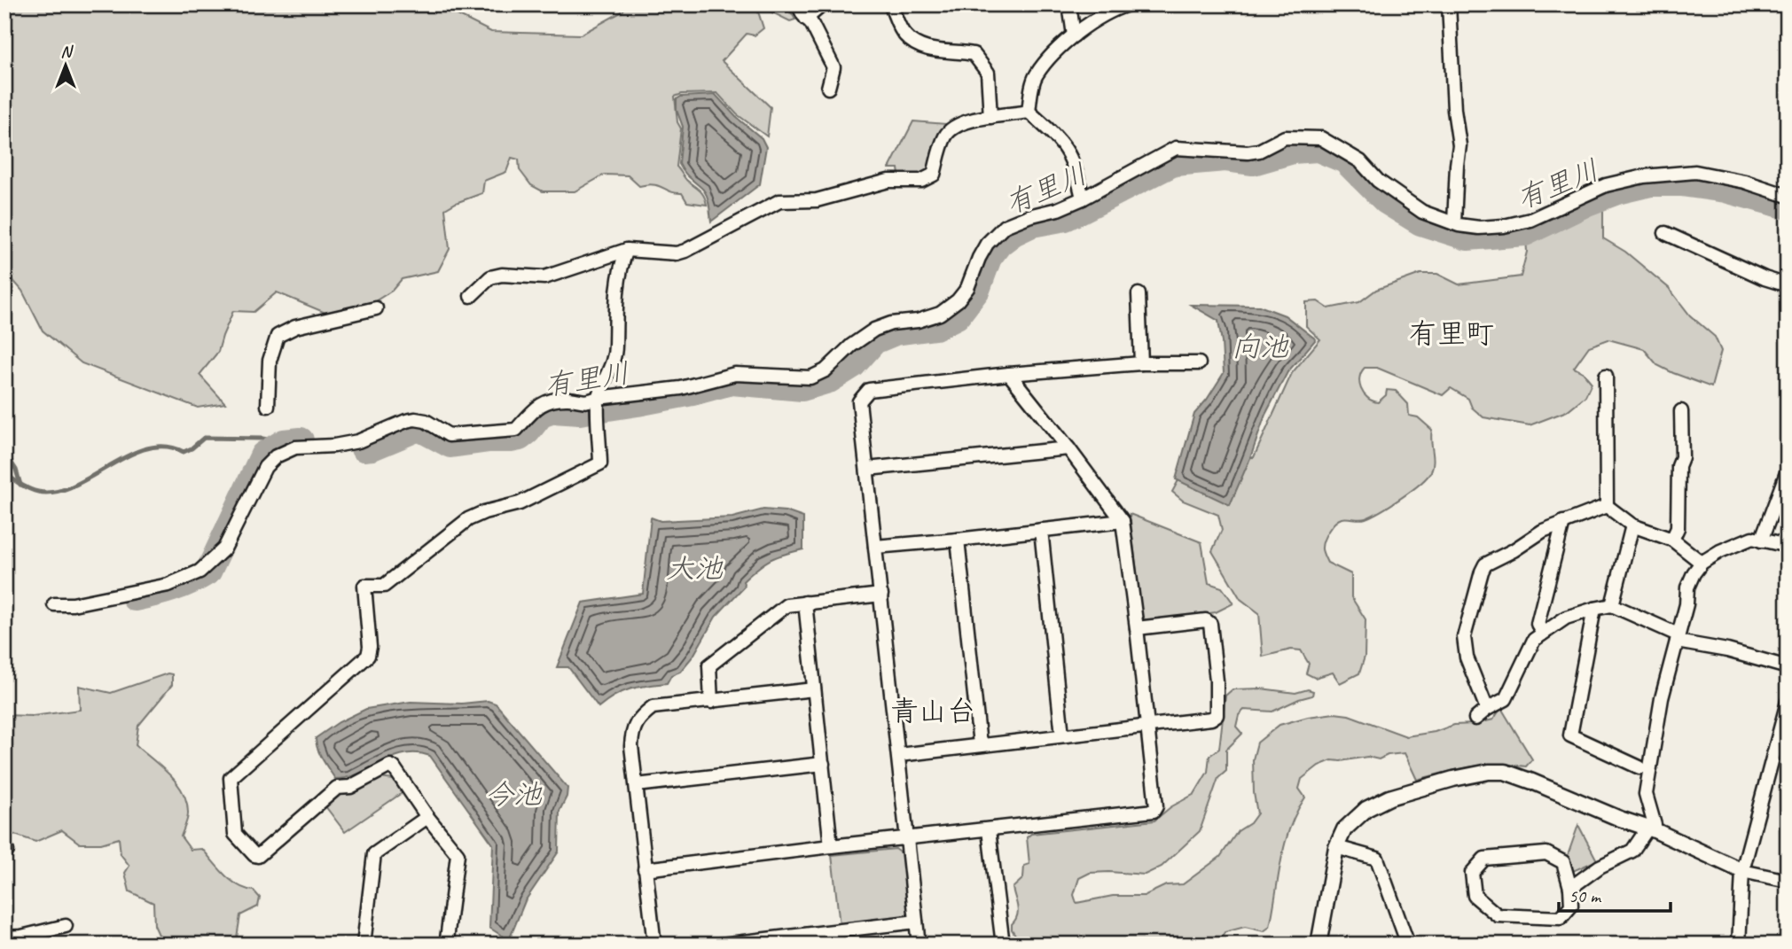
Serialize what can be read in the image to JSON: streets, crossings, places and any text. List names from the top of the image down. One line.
{"districts":["有里町","青山台"],"water":["有里川","向池","大池","今池"],"scale_bar":"50 m","north":"top"}
